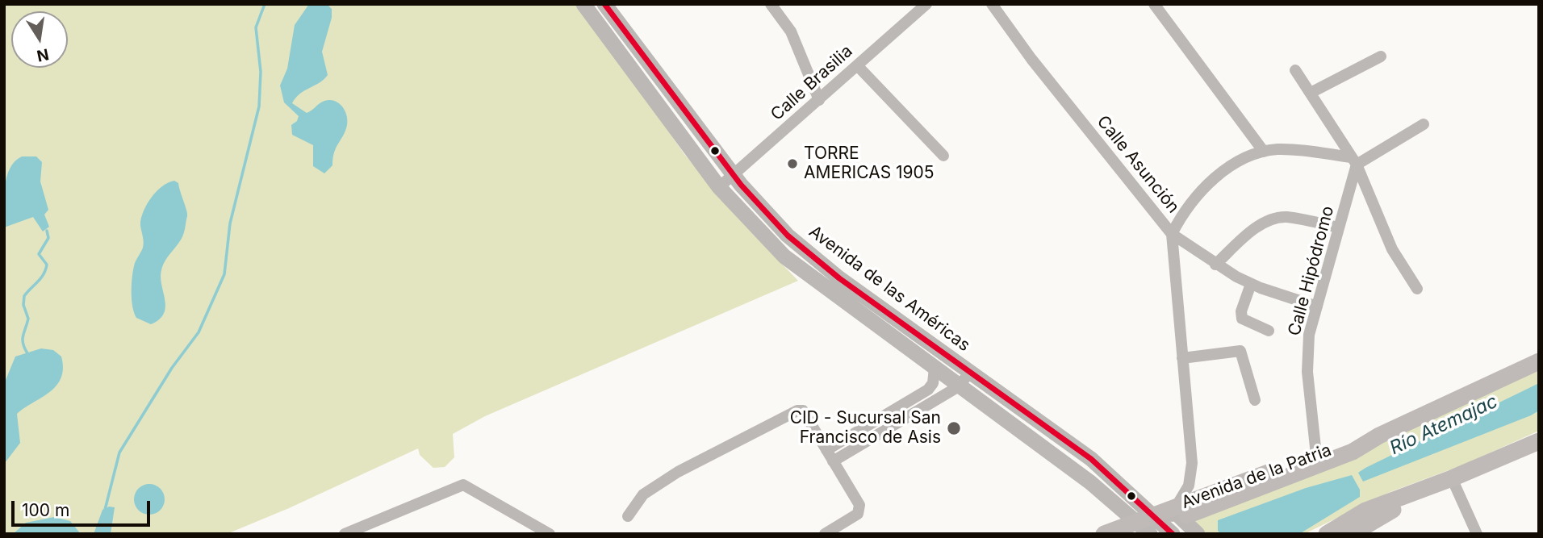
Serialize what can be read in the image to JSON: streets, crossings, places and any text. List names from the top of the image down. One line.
{"streets":{"main road":["Avenida de las Américas","Avenida de la Patria"],"street":["Calle Brasilia","Calle Asunción","Calle Hipódromo"]},"crossings":[["Calle Brasilia","Avenida de las Américas"],["Calle Asunción","Avenida de la Patria"],["Calle Hipódromo","Avenida de la Patria"],["Avenida de las Américas","Avenida de la Patria"]],"water":["Río Atemajac"],"places":["TORRE AMERICAS 1905","CID - Sucursal San Francisco de Asis"],"scale_bar":"100 m","north":"bottom"}
